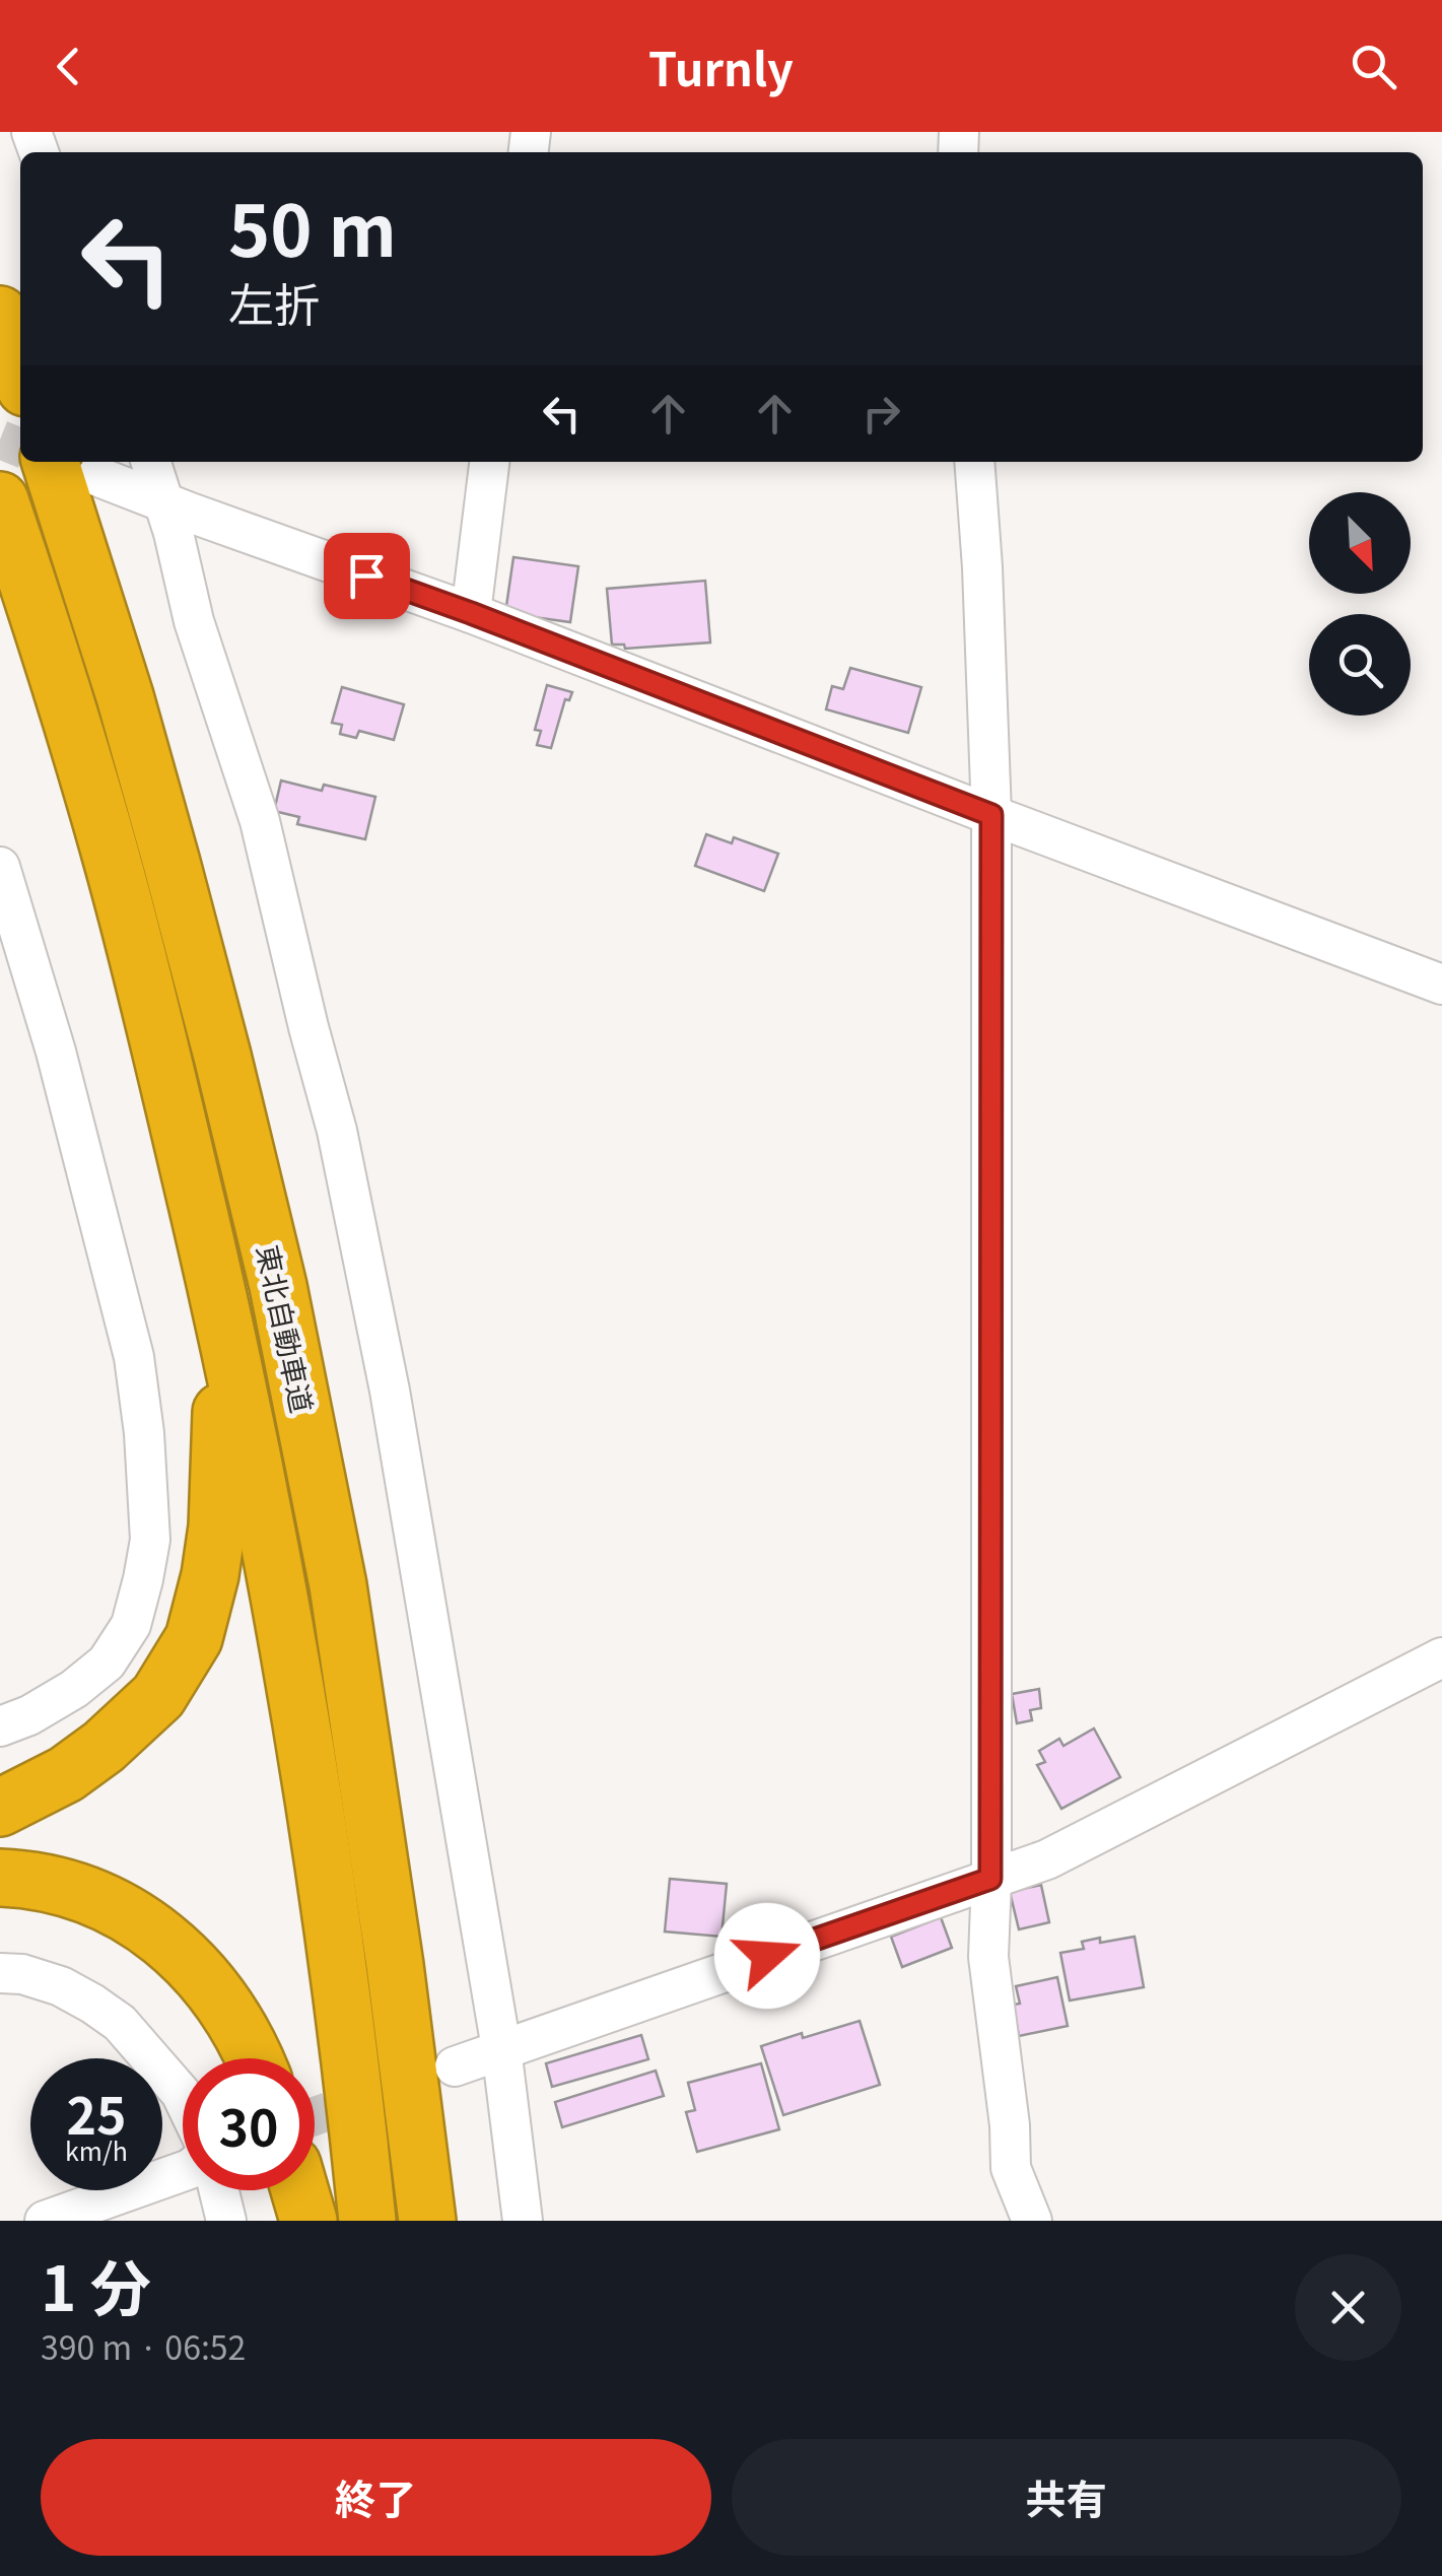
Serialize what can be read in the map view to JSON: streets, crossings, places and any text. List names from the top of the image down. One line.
{"streets":{"highway":["東北自動車道"]},"north":"bottom right","page":{"header":"Turnly","turn":["50 m","左折"],"speed":"25 km/h","limit":"30","heading":["1 分","390 m · 06:52"],"buttons":["終了","共有"]}}
